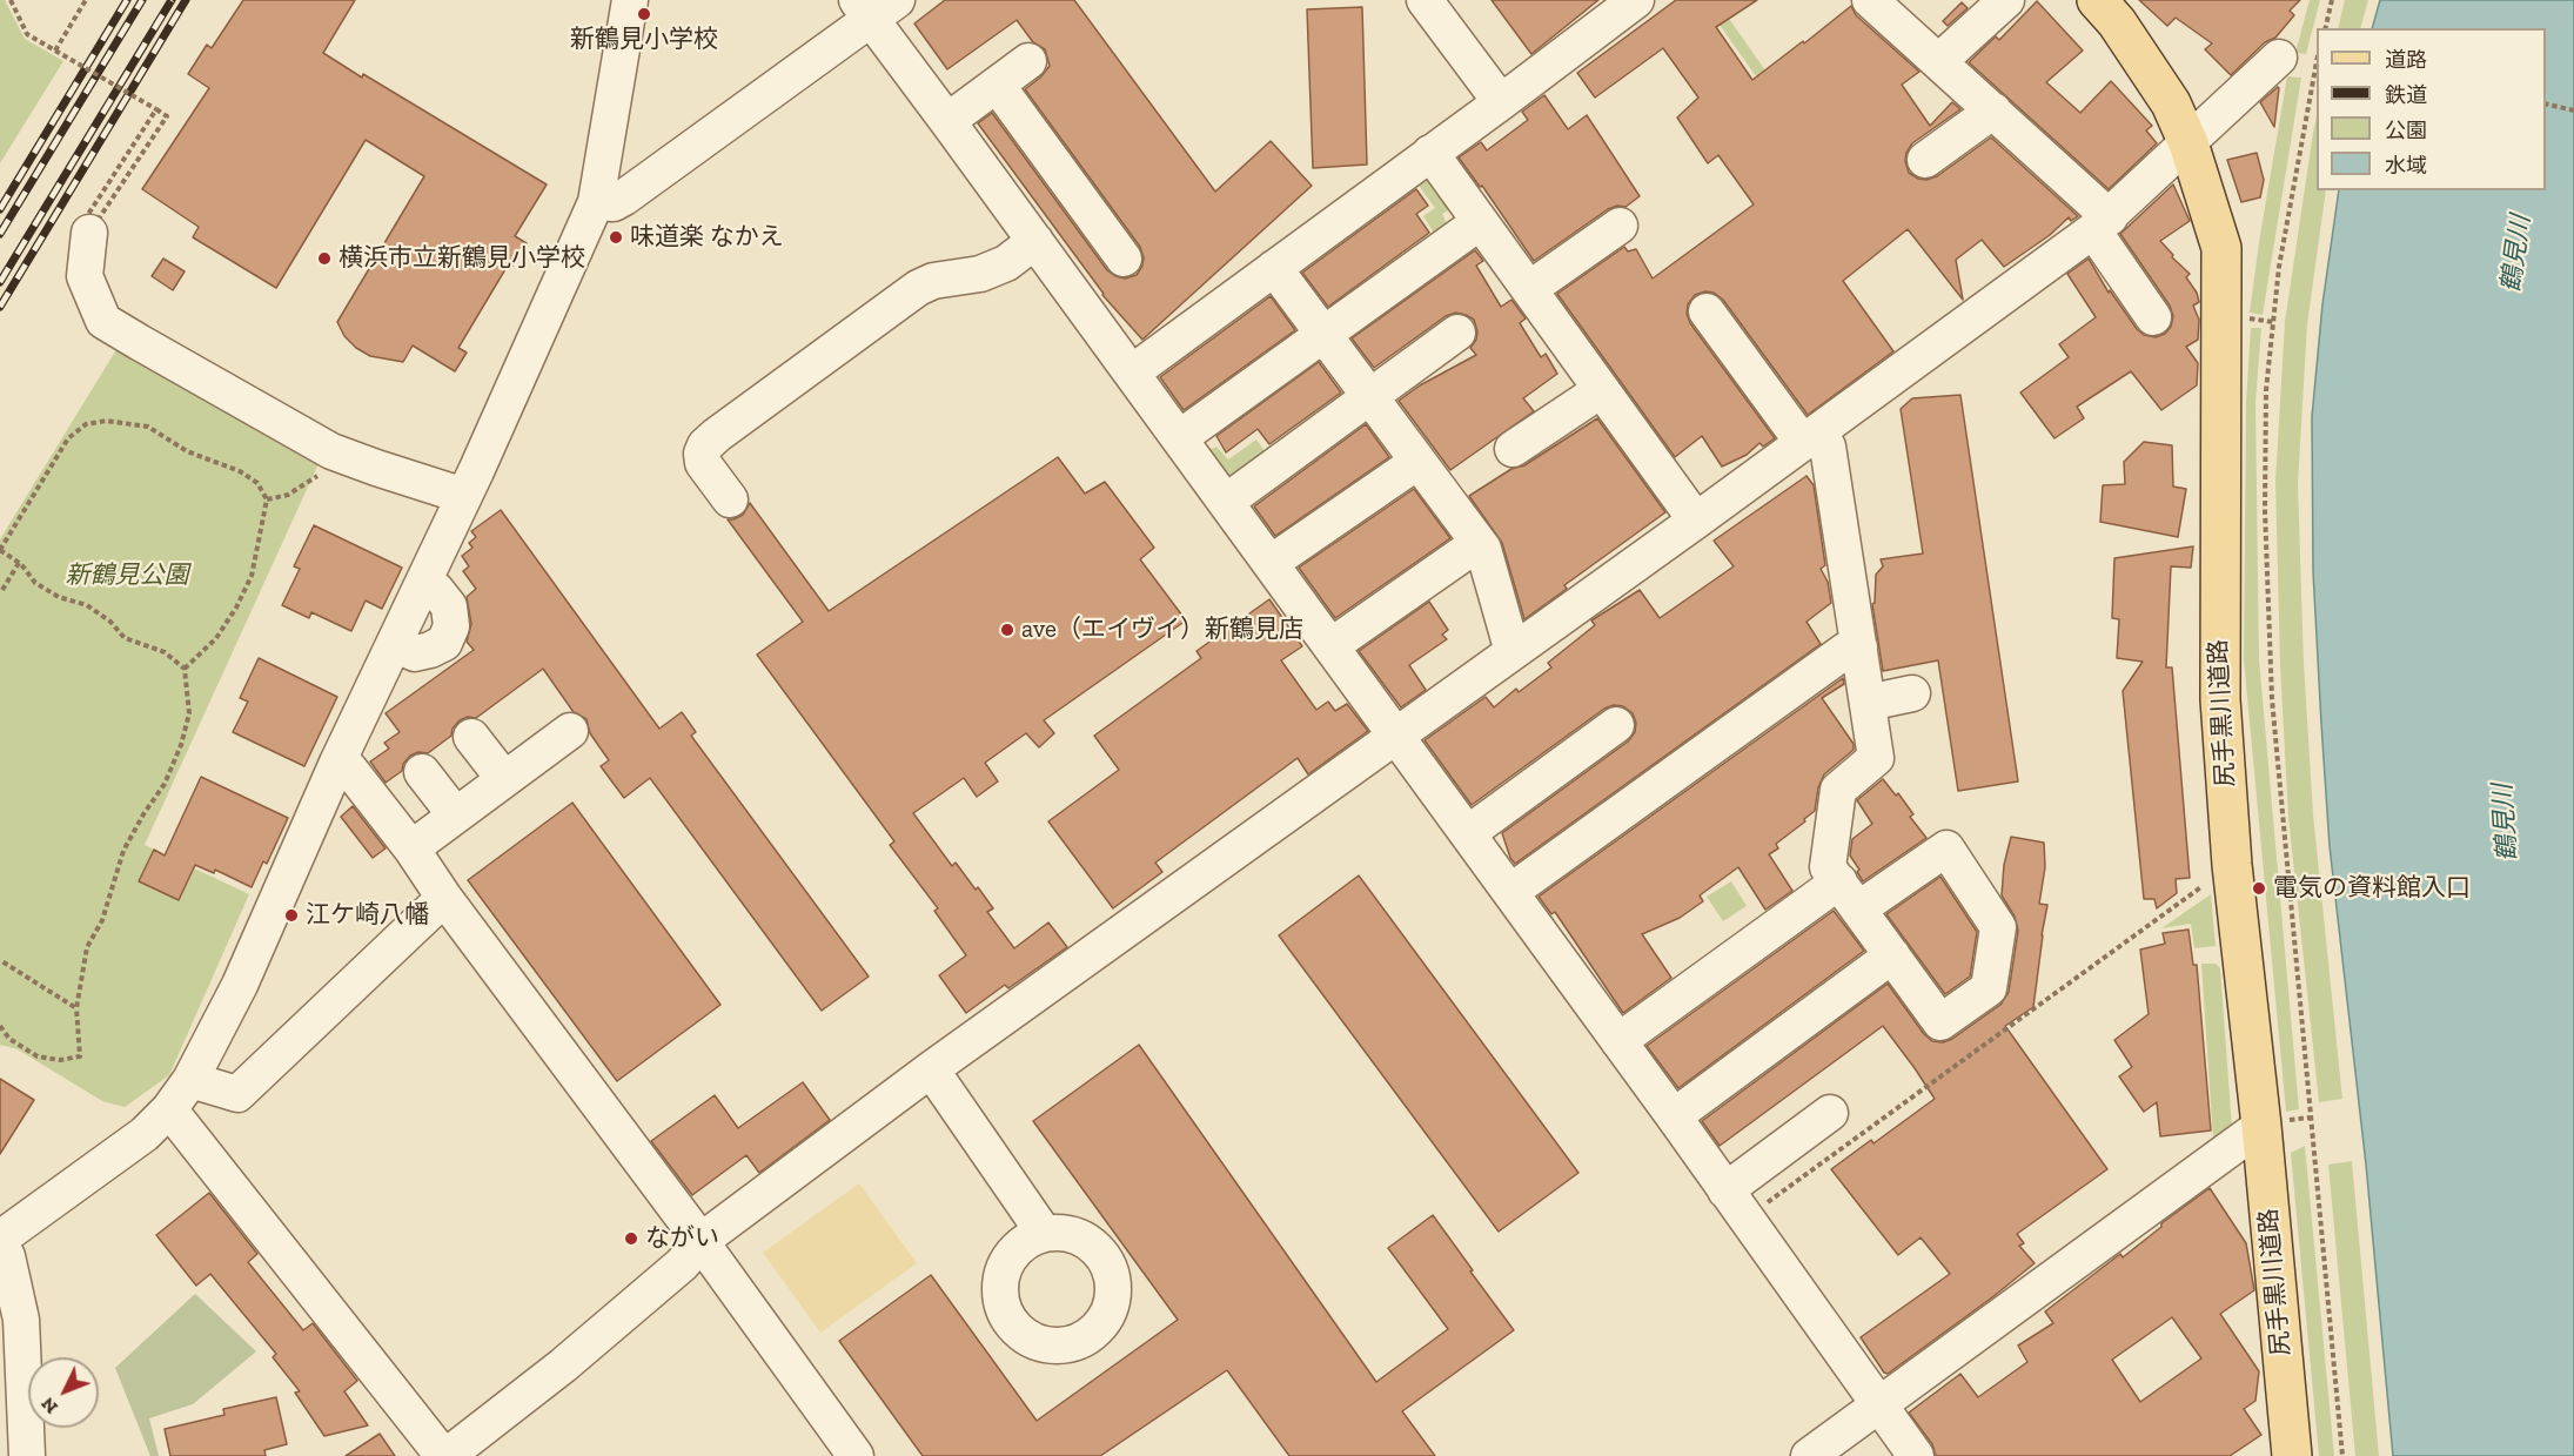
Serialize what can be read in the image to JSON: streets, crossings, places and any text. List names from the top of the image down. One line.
{"streets":{"main road":["尻手黒川道路"]},"water":["鶴見川"],"parks":["新鶴見公園"],"places":["新鶴見小学校","味道楽 なかえ","横浜市立新鶴見小学校","ave（エイヴイ）新鶴見店","電気の資料館入口","江ケ崎八幡","ながい"],"legend":["道路","鉄道","公園","水域"],"north":"bottom left"}
